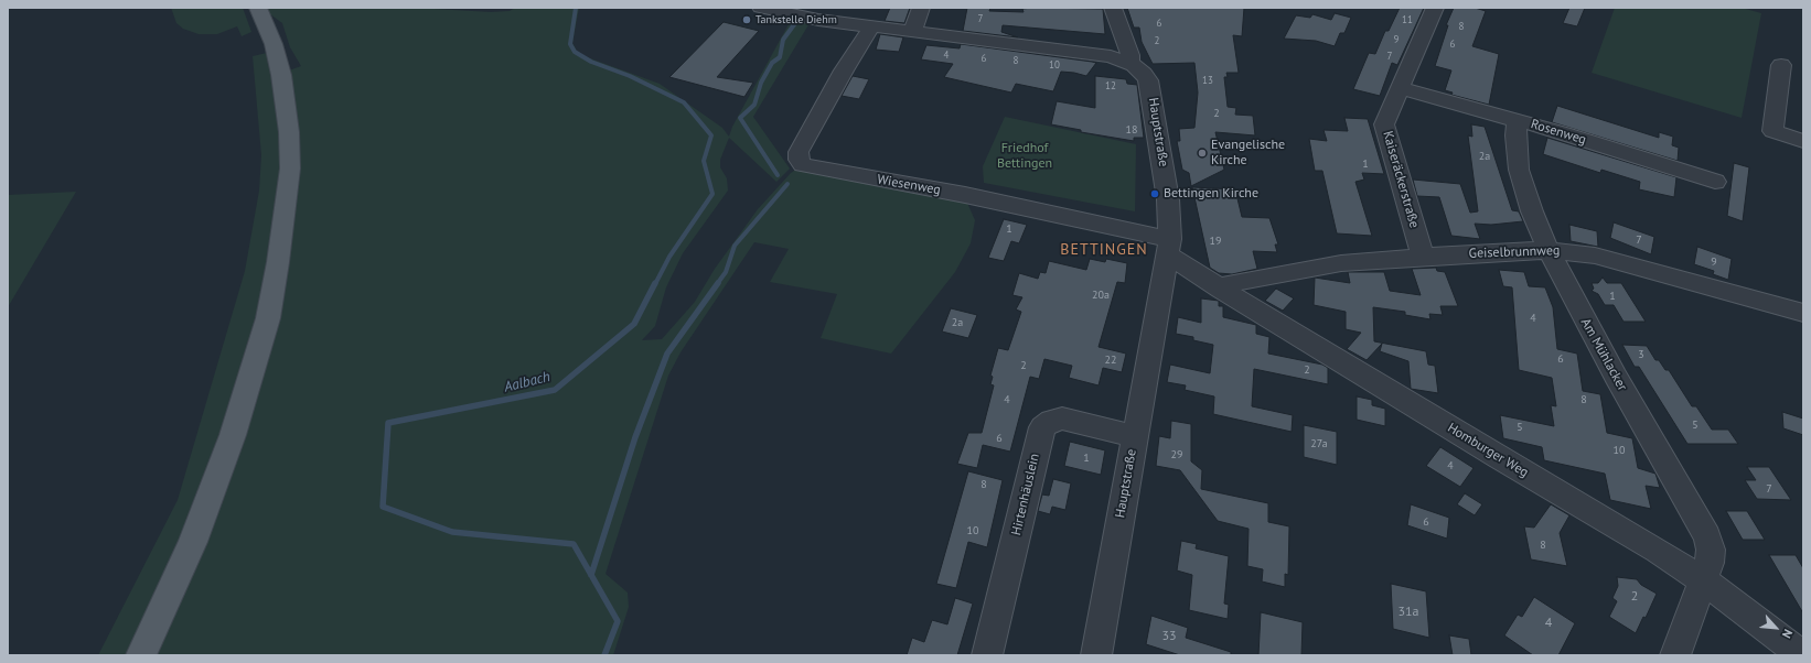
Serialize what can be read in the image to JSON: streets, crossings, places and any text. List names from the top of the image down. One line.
{"streets":{"street":["Hauptstraße","Rosenweg","Kaiseräckerstraße","Wiesenweg","Geiselbrunnweg","Am Mühlacker","Homburger Weg","Hirtenhäuslein"]},"crossings":[["Hauptstraße","Wiesenweg"],["Hauptstraße","Homburger Weg"],["Hauptstraße","Hirtenhäuslein"],["Rosenweg","Kaiseräckerstraße"],["Rosenweg","Am Mühlacker"],["Kaiseräckerstraße","Geiselbrunnweg"],["Wiesenweg","Homburger Weg"],["Geiselbrunnweg","Am Mühlacker"],["Geiselbrunnweg","Homburger Weg"],["Am Mühlacker","Homburger Weg"]],"districts":["BETTINGEN"],"water":["Aalbach"],"parks":["Friedhof Bettingen"],"places":["Tankstelle Diehm","Evangelische Kirche","Bettingen Kirche"],"house_numbers":["7","11","6","8","9","2","6","4","7","6","8","10","13","12","2","18","2a","1","1","7","19","9","20a","1","4","2a","3","6","22","2","2","4","8","5","5","6","27a","10","29","1","4","8","7","6","10","8","2","31a","4","33"],"north":"bottom right"}
